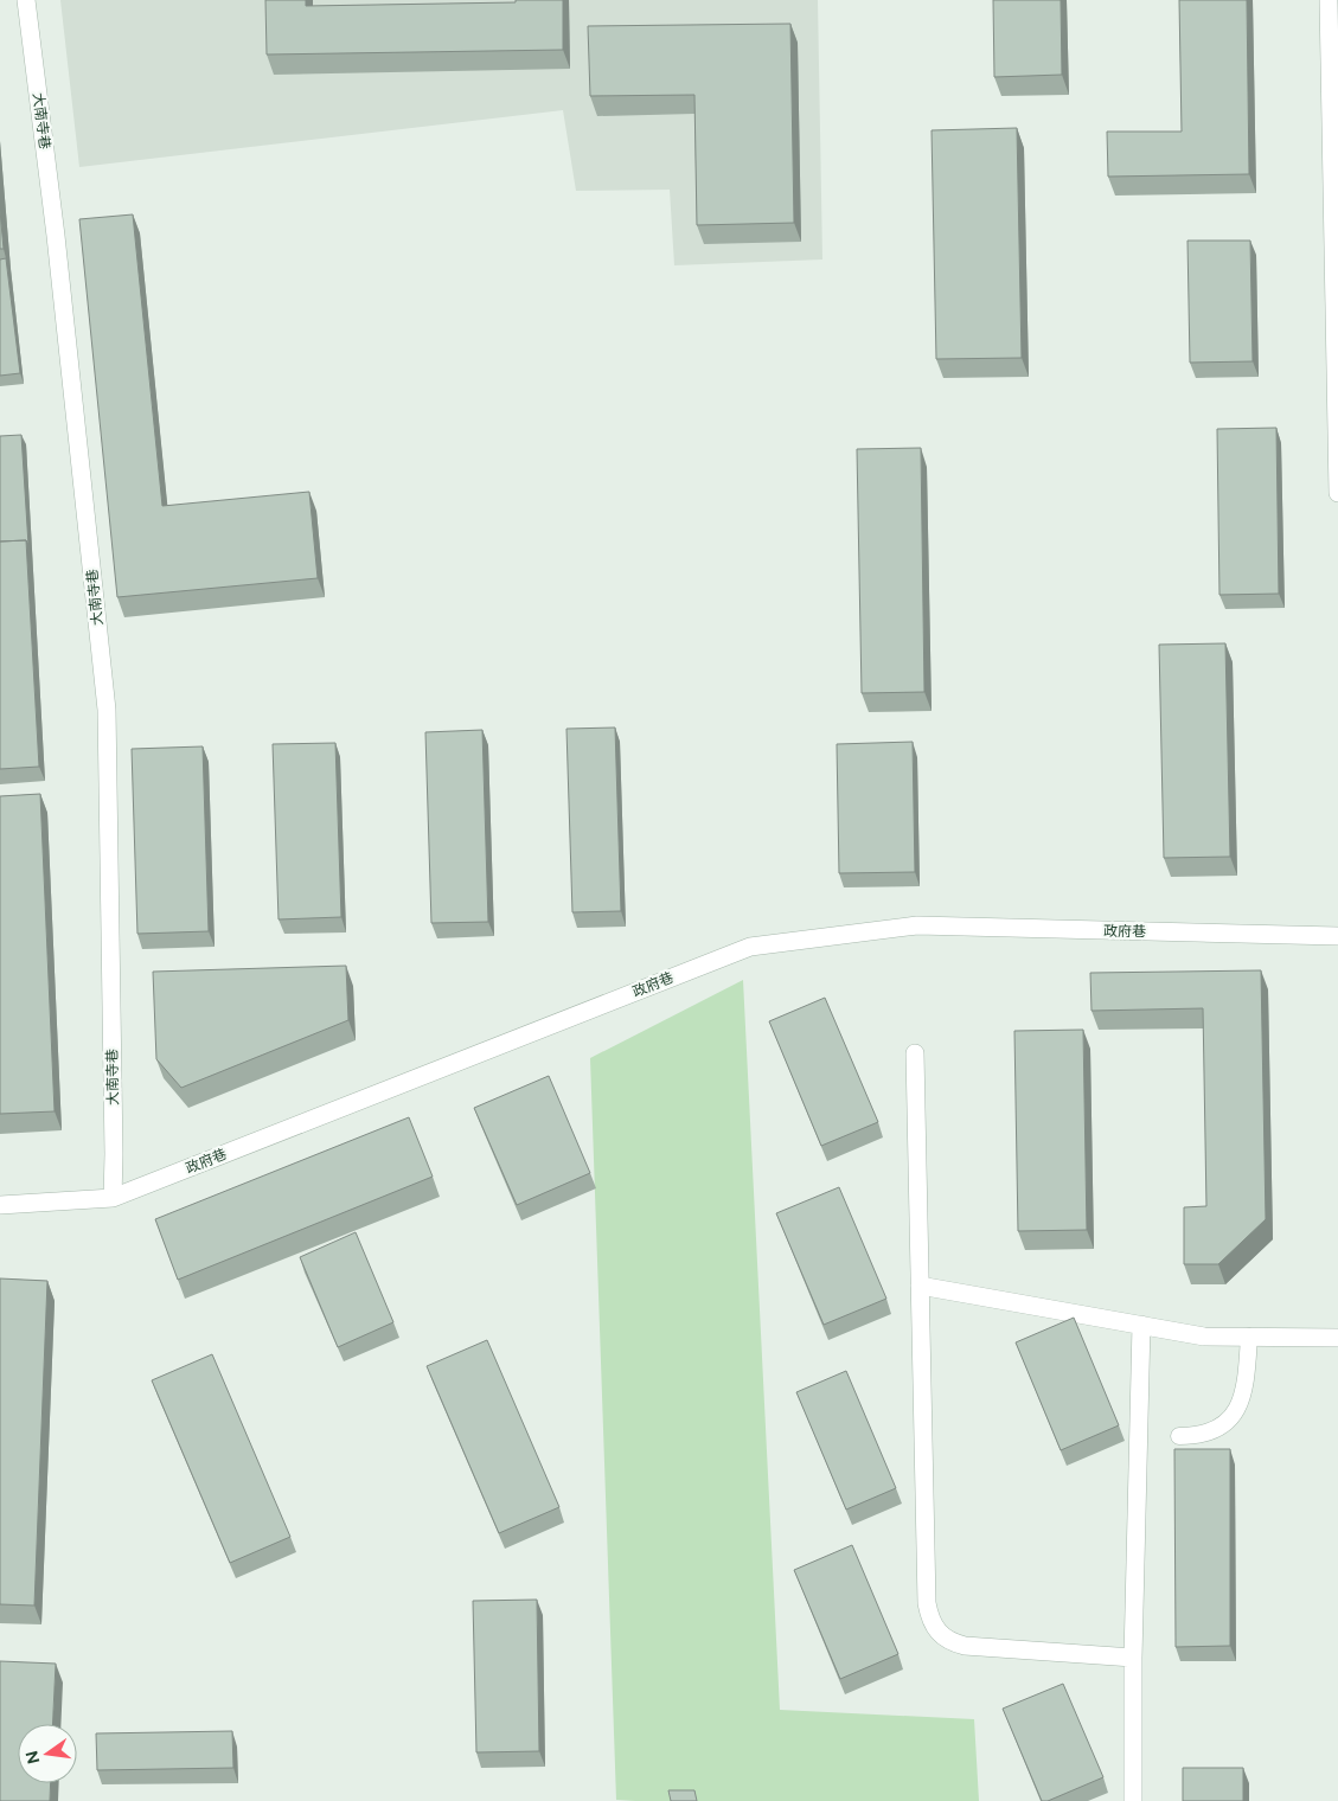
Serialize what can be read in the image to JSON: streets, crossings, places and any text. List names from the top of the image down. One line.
{"streets":{"street":["大南寺巷","政府巷"]},"crossings":[["大南寺巷","政府巷"]],"north":"left"}
